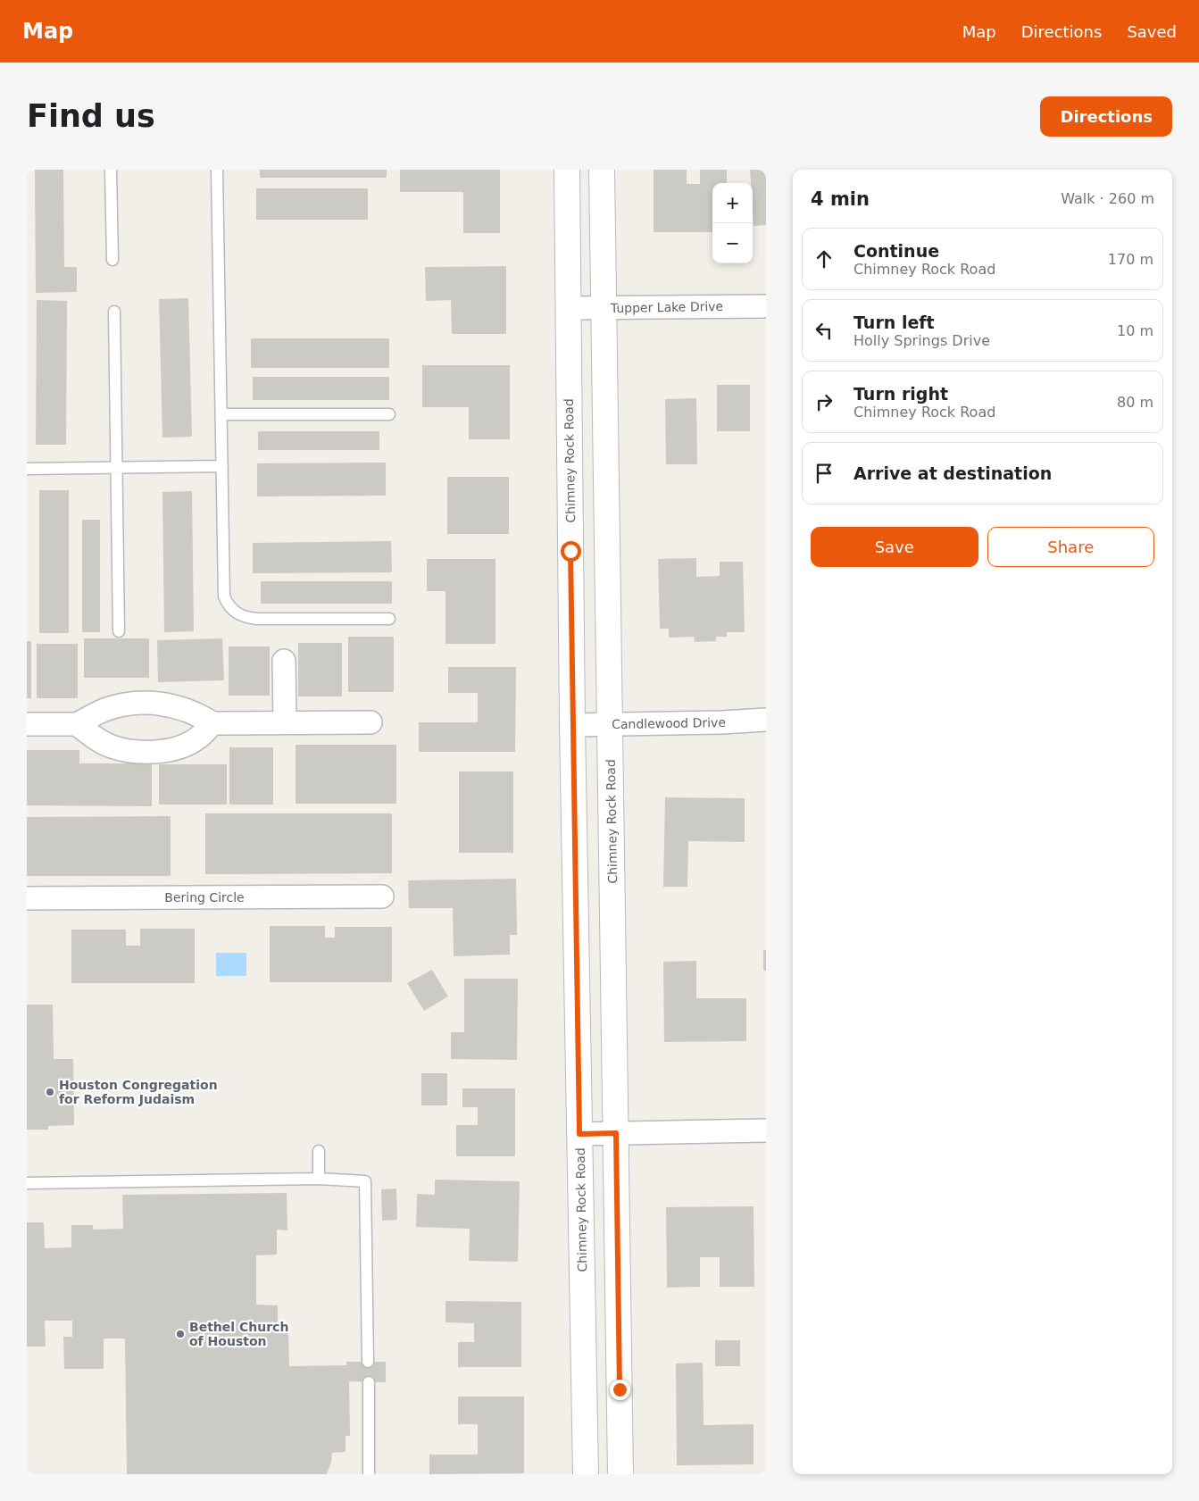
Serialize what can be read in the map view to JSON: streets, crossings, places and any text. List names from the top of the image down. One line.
{"streets":{"main road":["Chimney Rock Road"],"street":["Tupper Lake Drive","Candlewood Drive","Bering Circle"]},"crossings":[["Tupper Lake Drive","Chimney Rock Road"],["Chimney Rock Road","Candlewood Drive"]],"places":["Houston Congregation for Reform Judaism","Bethel Church of Houston"],"page":{"header":"Map","nav":["Map","Directions","Saved"],"buttons":["Directions",["Save","Share"]],"title":"Find us","heading":["4 min","Walk · 260 m"],"map_buttons":["+","−"],"list":[["Continue","Chimney Rock Road","170 m"],["Turn left","Holly Springs Drive","10 m"],["Turn right","Chimney Rock Road","80 m"],"Arrive at destination"]}}
